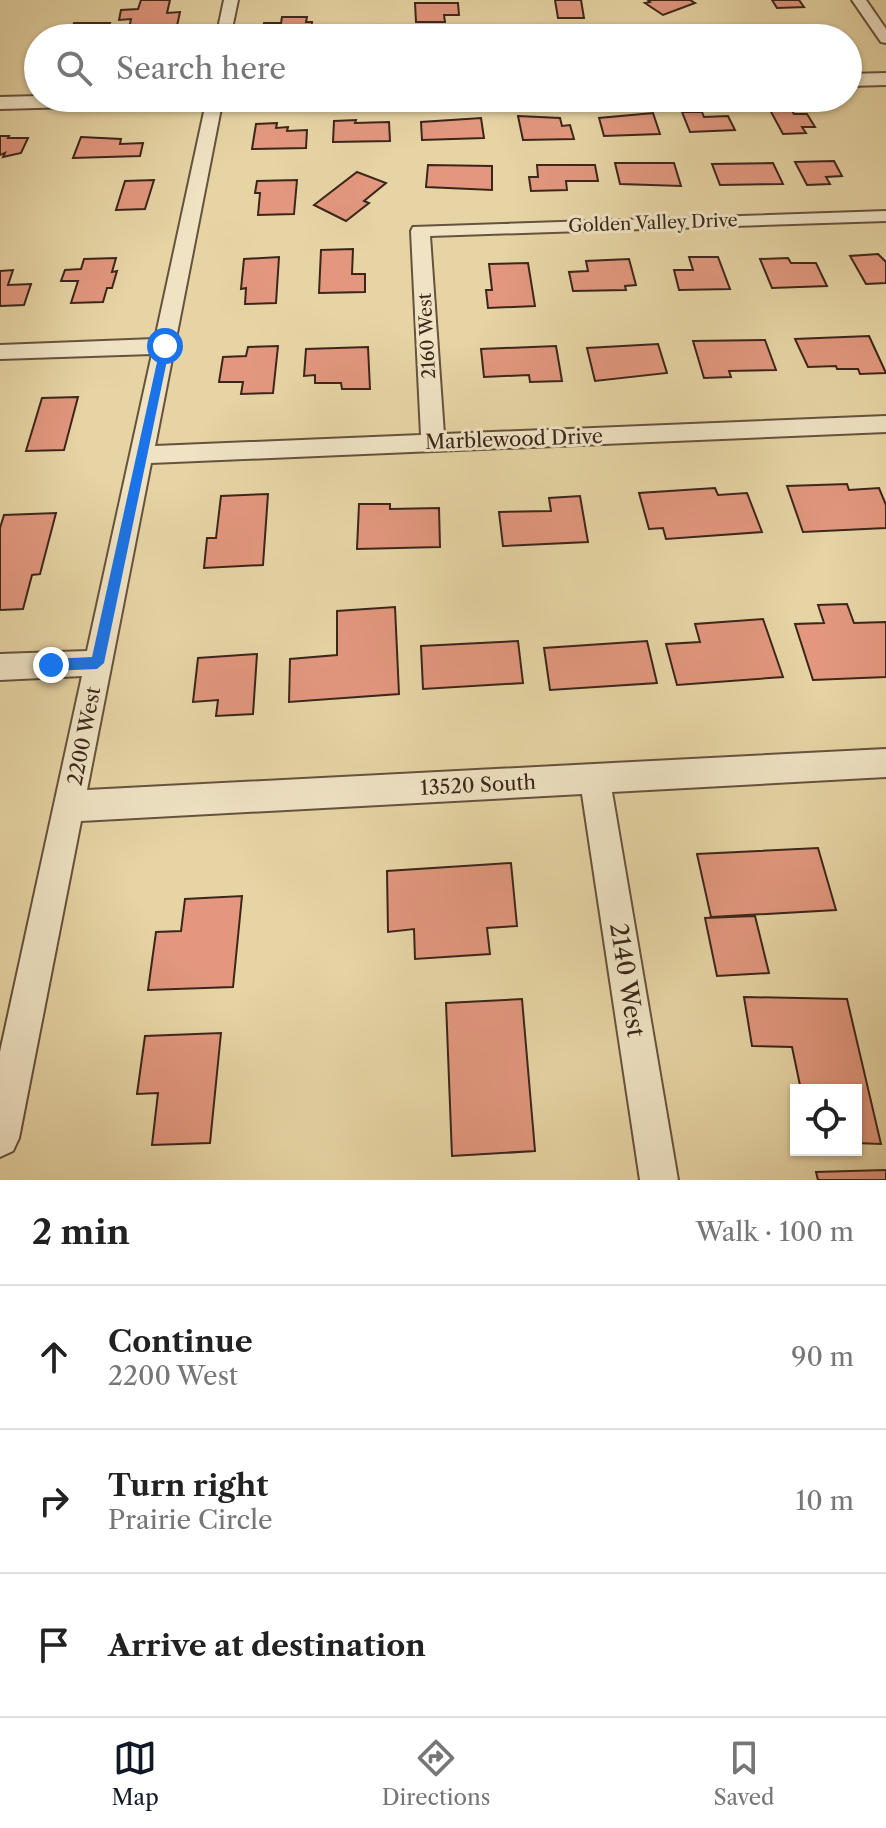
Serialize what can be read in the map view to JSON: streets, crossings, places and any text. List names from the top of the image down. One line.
{"streets":{"street":["Golden Valley Drive","2160 West","Marblewood Drive","2200 West","13520 South","2140 West"]},"crossings":[["Golden Valley Drive","2160 West"],["2160 West","Marblewood Drive"],["Marblewood Drive","2200 West"],["2200 West","13520 South"],["13520 South","2140 West"]],"page":{"search":"Search here","heading":["2 min","Walk · 100 m"],"list":[["Continue","2200 West","90 m"],["Turn right","Prairie Circle","10 m"],"Arrive at destination"],"nav":["Map","Directions","Saved"]}}
